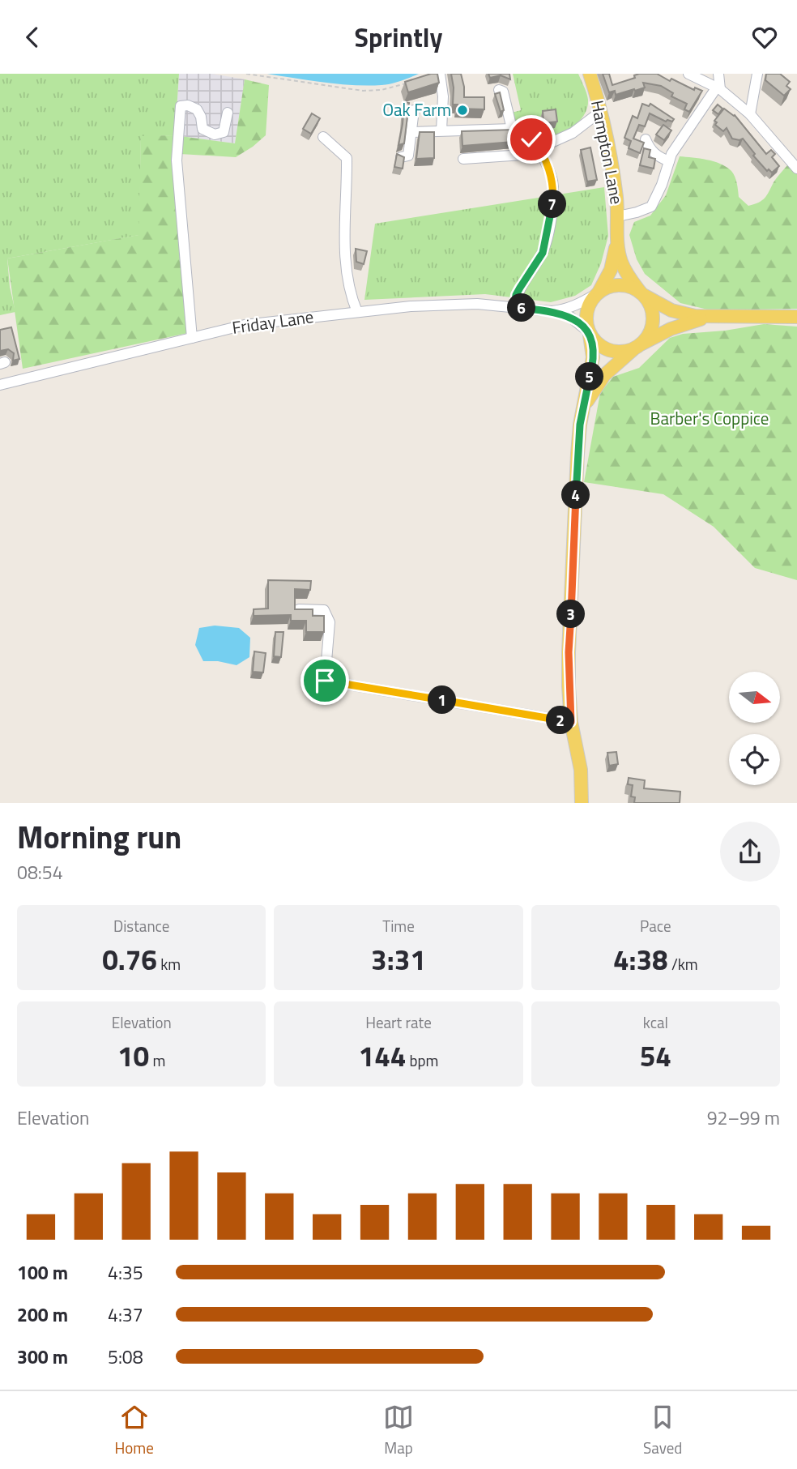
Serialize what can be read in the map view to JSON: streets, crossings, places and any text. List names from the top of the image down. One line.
{"streets":{"main road":["Hampton Lane"],"street":["Friday Lane"]},"crossings":[["Hampton Lane","Friday Lane"]],"parks":["Barber's Coppice"],"places":["Oak Farm"],"north":"right","page":{"header":"Sprintly","pins":["7","6","5","4","3","1","2"],"heading":["Morning run","08:54"],"stats":[["Distance","0.76 km"],["Time","3:31"],["Pace","4:38 /km"],["Elevation","10 m"],["Heart rate","144 bpm"],["kcal","54"]],"chart":["Elevation","92–99 m"],"list":[{"name":"100 m","note":"4:35"},{"name":"200 m","note":"4:37"},{"name":"300 m","note":"5:08"}],"tabs":["Home","Map","Saved"]}}
